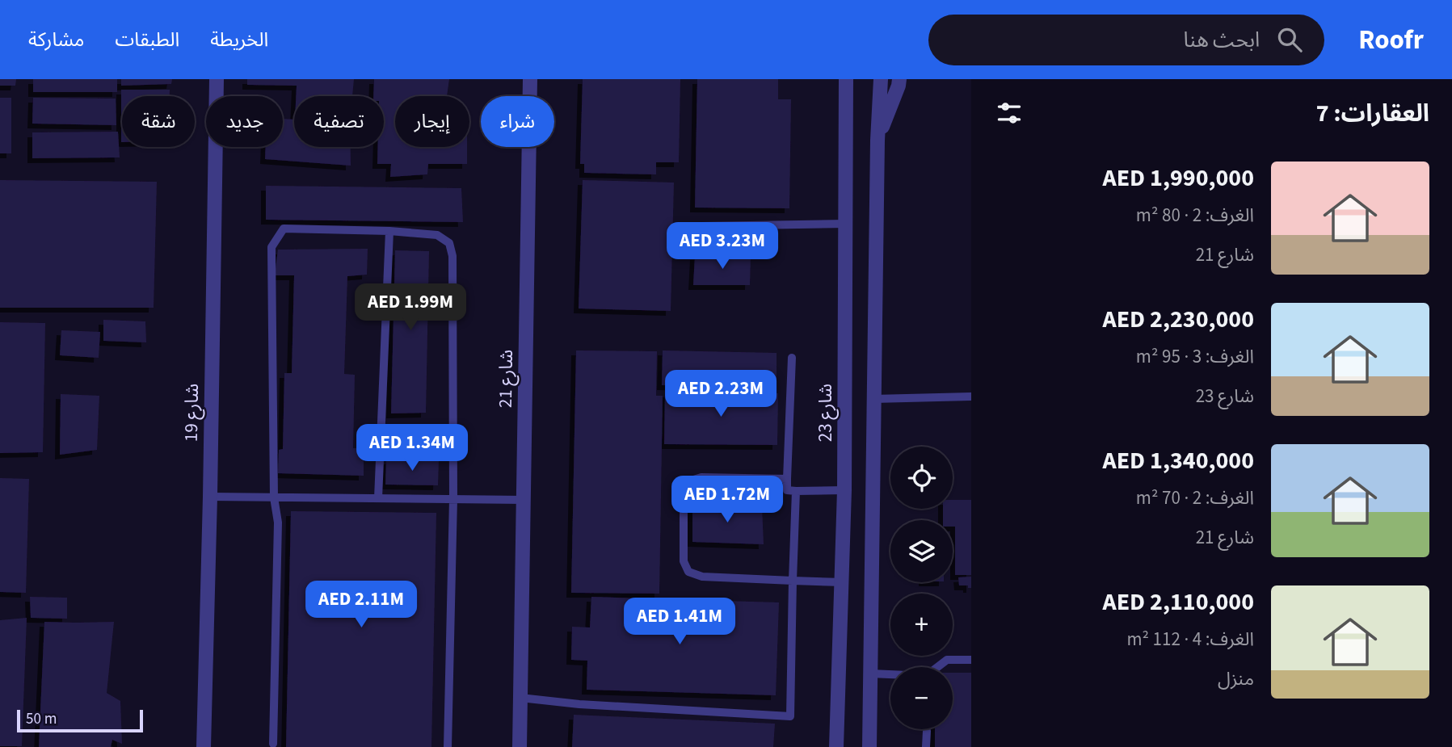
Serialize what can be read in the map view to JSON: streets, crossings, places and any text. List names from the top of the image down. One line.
{"streets":{"street":["شارع 21","شارع 19","شارع 23"]},"scale_bar":"50 m","page":{"header":"Roofr","search":"ابحث هنا","nav":["الخريطة","الطبقات","مشاركة"],"heading":"العقارات: 7","chip":["شراء","إيجار","تصفية","جديد","شقة"],"list":[{"name":"AED 1,990,000","note":"الغرف: 2 · 80 m² · شارع 21"},{"name":"AED 2,230,000","note":"الغرف: 3 · 95 m² · شارع 23"},{"name":"AED 1,340,000","note":"الغرف: 2 · 70 m² · شارع 21"},{"name":"AED 2,110,000","note":"الغرف: 4 · 112 m² · منزل"}],"price":["AED 3.23M","AED 1.99M","AED 2.23M","AED 1.34M","AED 1.72M","AED 2.11M","AED 1.41M"],"map_buttons":["+","−"],"scale":"50 m"}}
